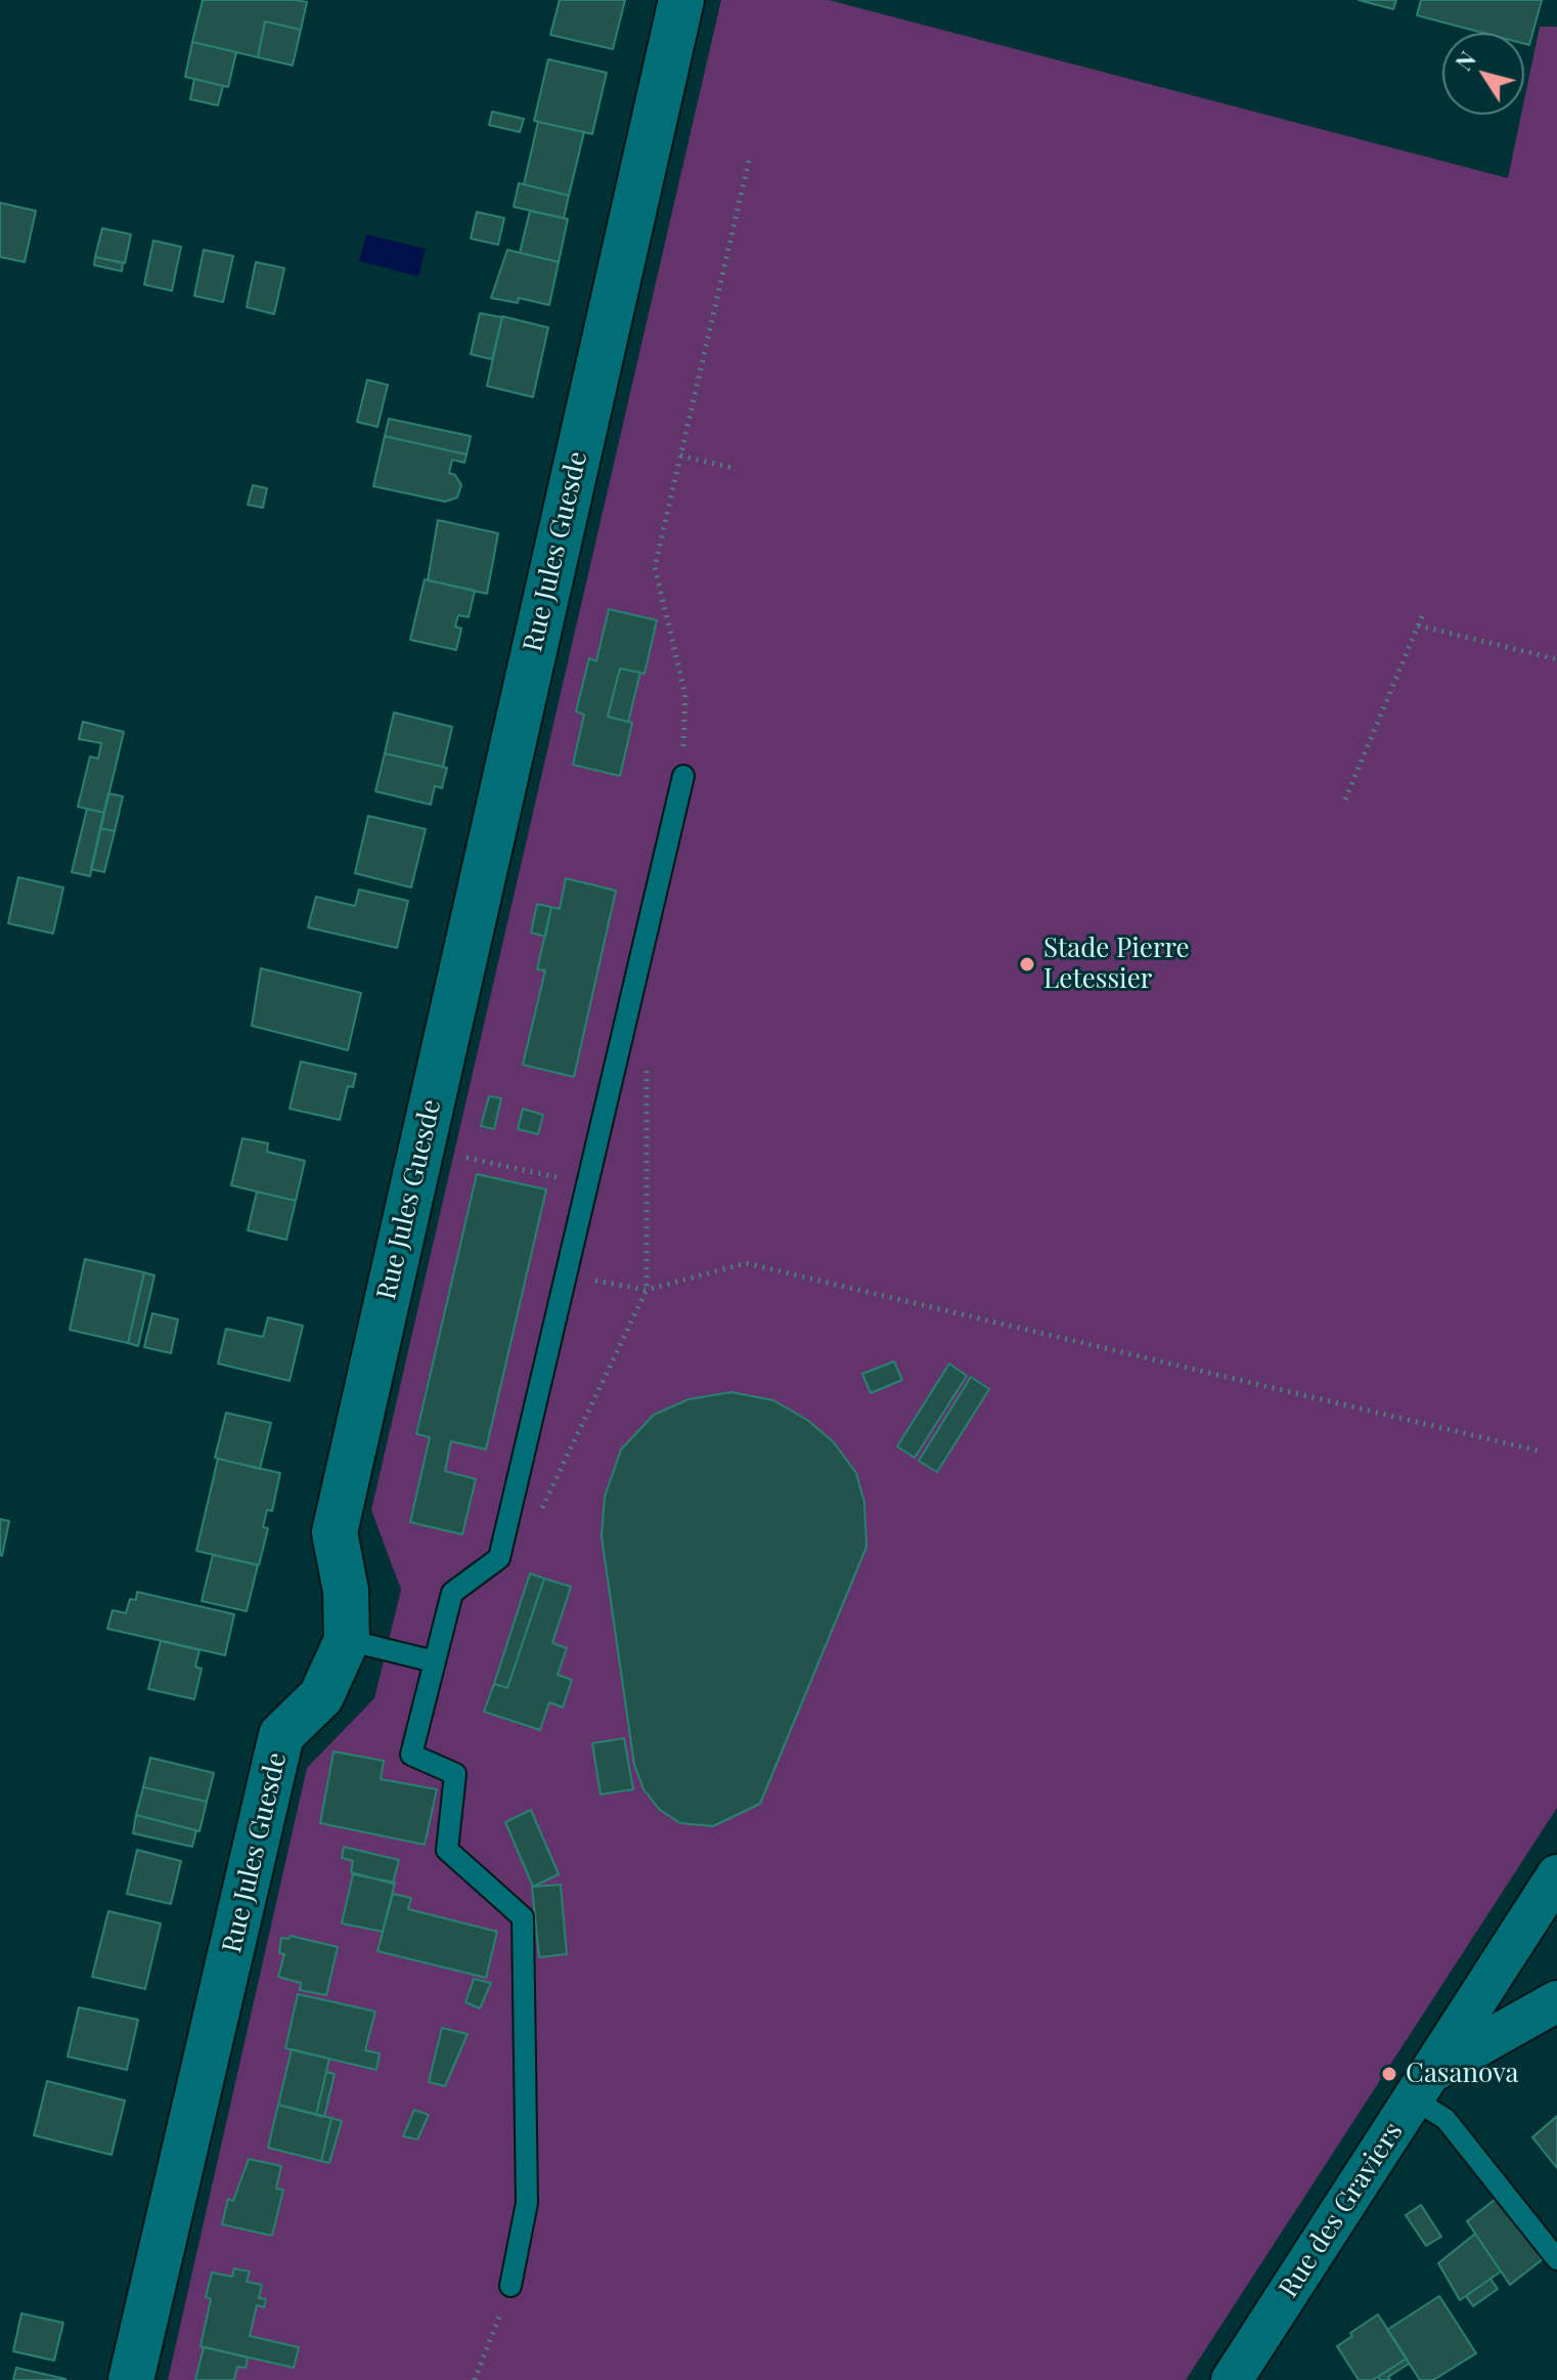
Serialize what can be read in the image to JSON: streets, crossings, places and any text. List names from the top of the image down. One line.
{"streets":{"street":["Rue Jules Guesde","Rue des Graviers"]},"places":["Stade Pierre Letessier","Casanova"],"north":"top left"}
